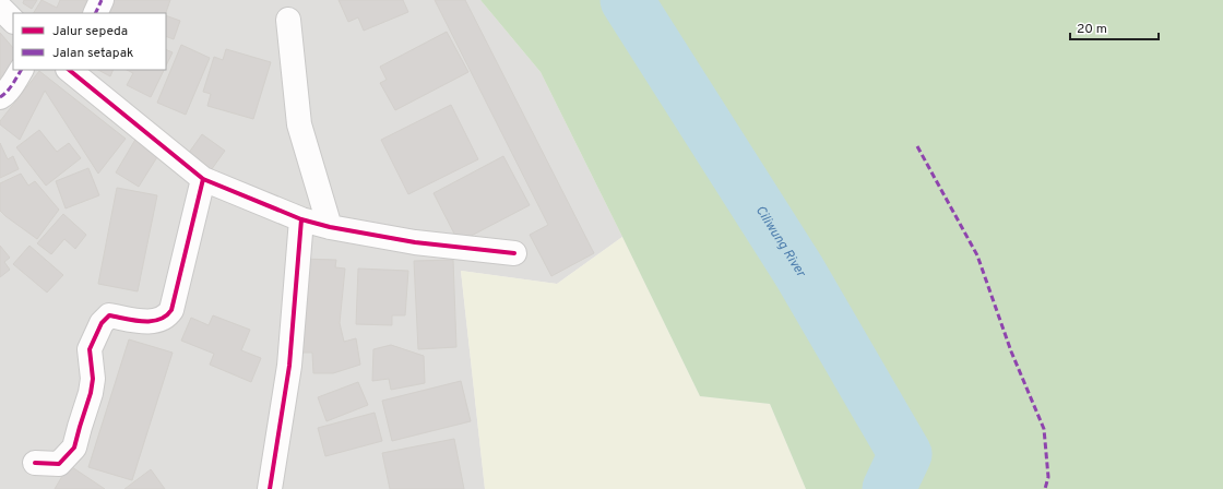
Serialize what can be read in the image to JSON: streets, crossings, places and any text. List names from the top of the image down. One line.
{"water":["Ciliwung River"],"legend":["Jalur sepeda","Jalan setapak"],"scale_bar":"20 m"}
